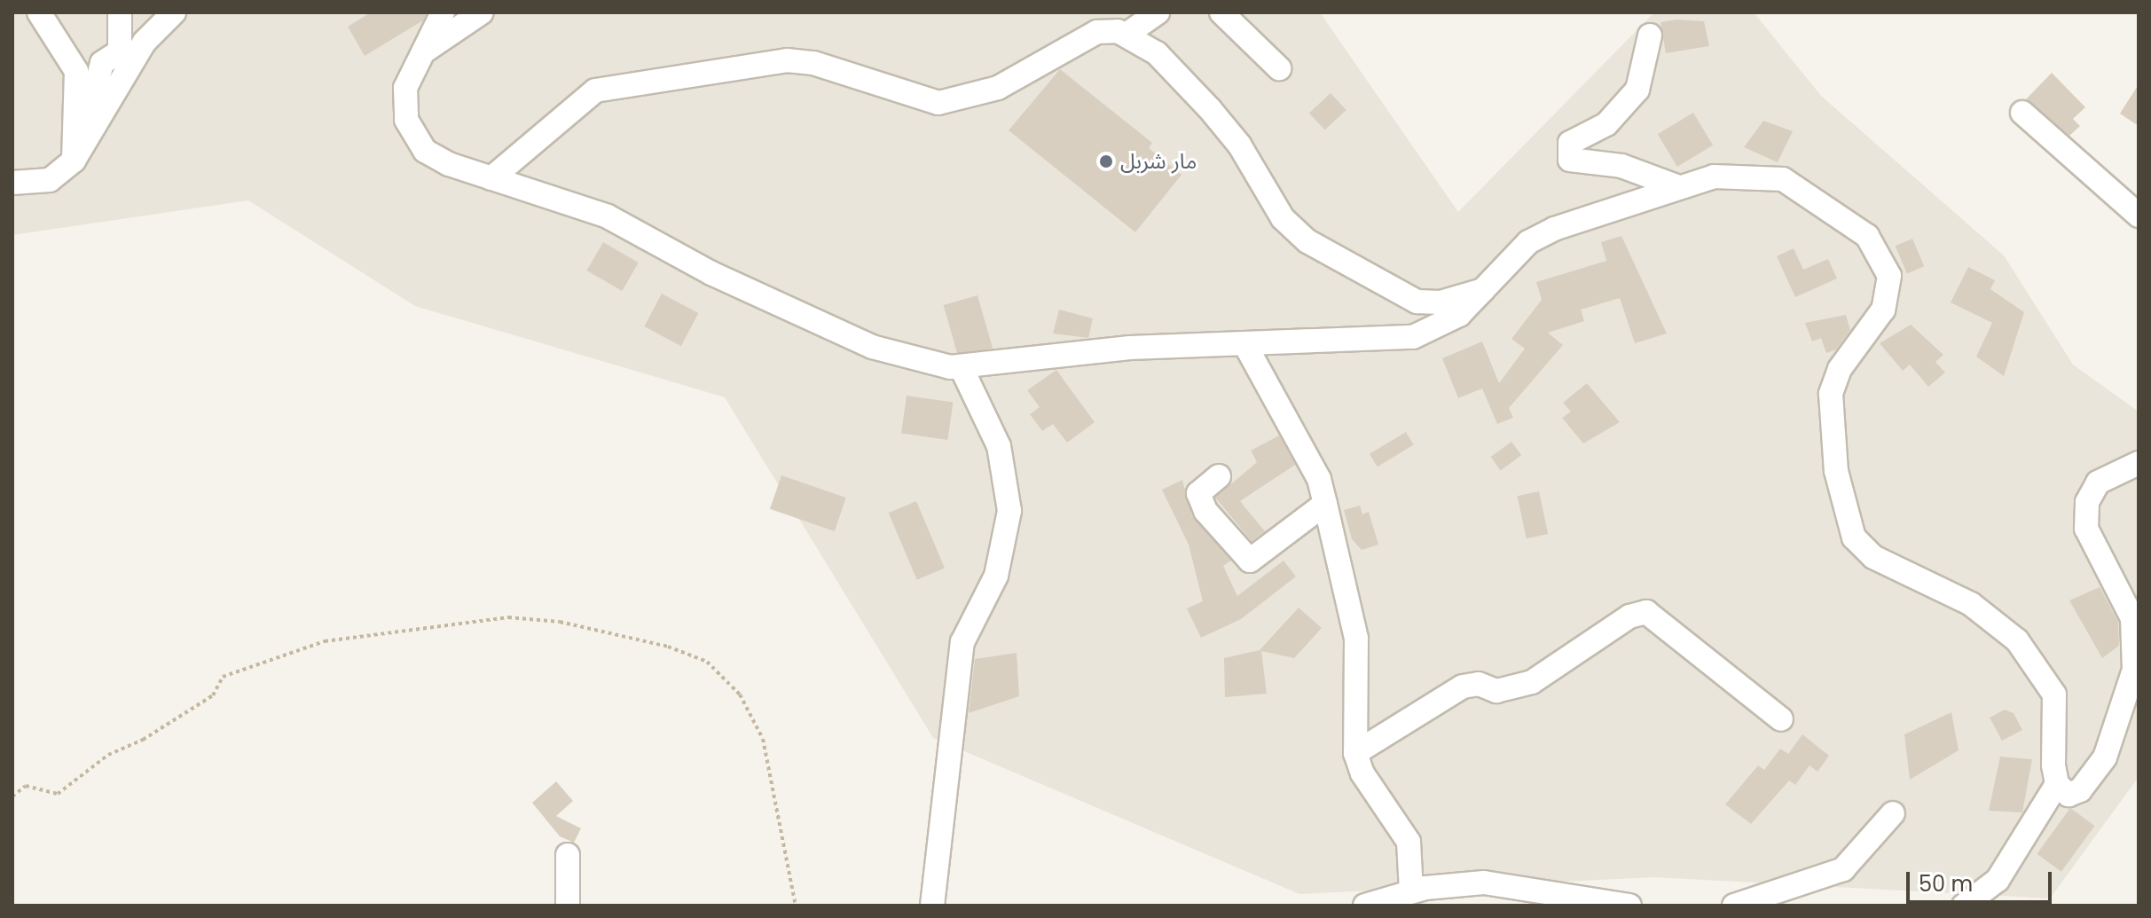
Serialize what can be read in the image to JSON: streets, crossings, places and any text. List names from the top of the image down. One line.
{"places":["مار شربل"],"scale_bar":"50 m"}
